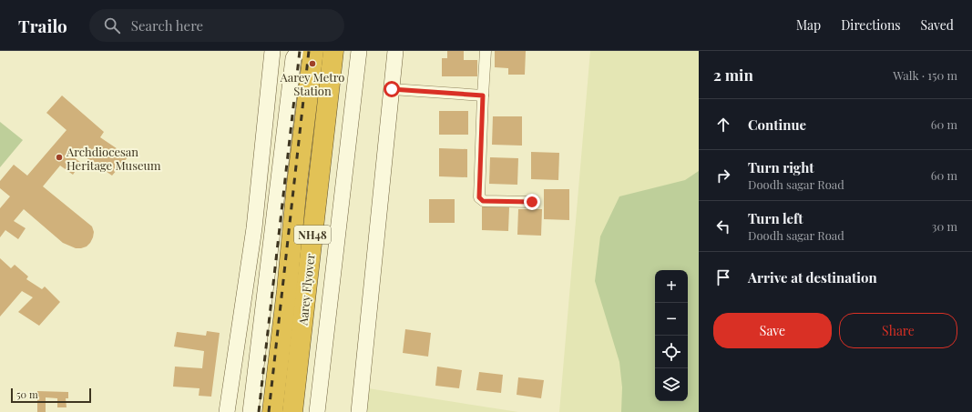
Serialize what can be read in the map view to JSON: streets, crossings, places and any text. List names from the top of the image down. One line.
{"streets":{"highway":["NH48","Aarey Flyover"]},"places":["Aarey Metro Station","Archdiocesan Heritage Museum"],"scale_bar":"50 m","page":{"header":"Trailo","search":"Search here","nav":["Map","Directions","Saved"],"heading":["2 min","Walk · 150 m"],"list":[["Continue","60 m"],["Turn right","Doodh sagar Road","60 m"],["Turn left","Doodh sagar Road","30 m"],"Arrive at destination"],"map_buttons":["+","−"],"buttons":["Save","Share"],"scale":"50 m"}}
